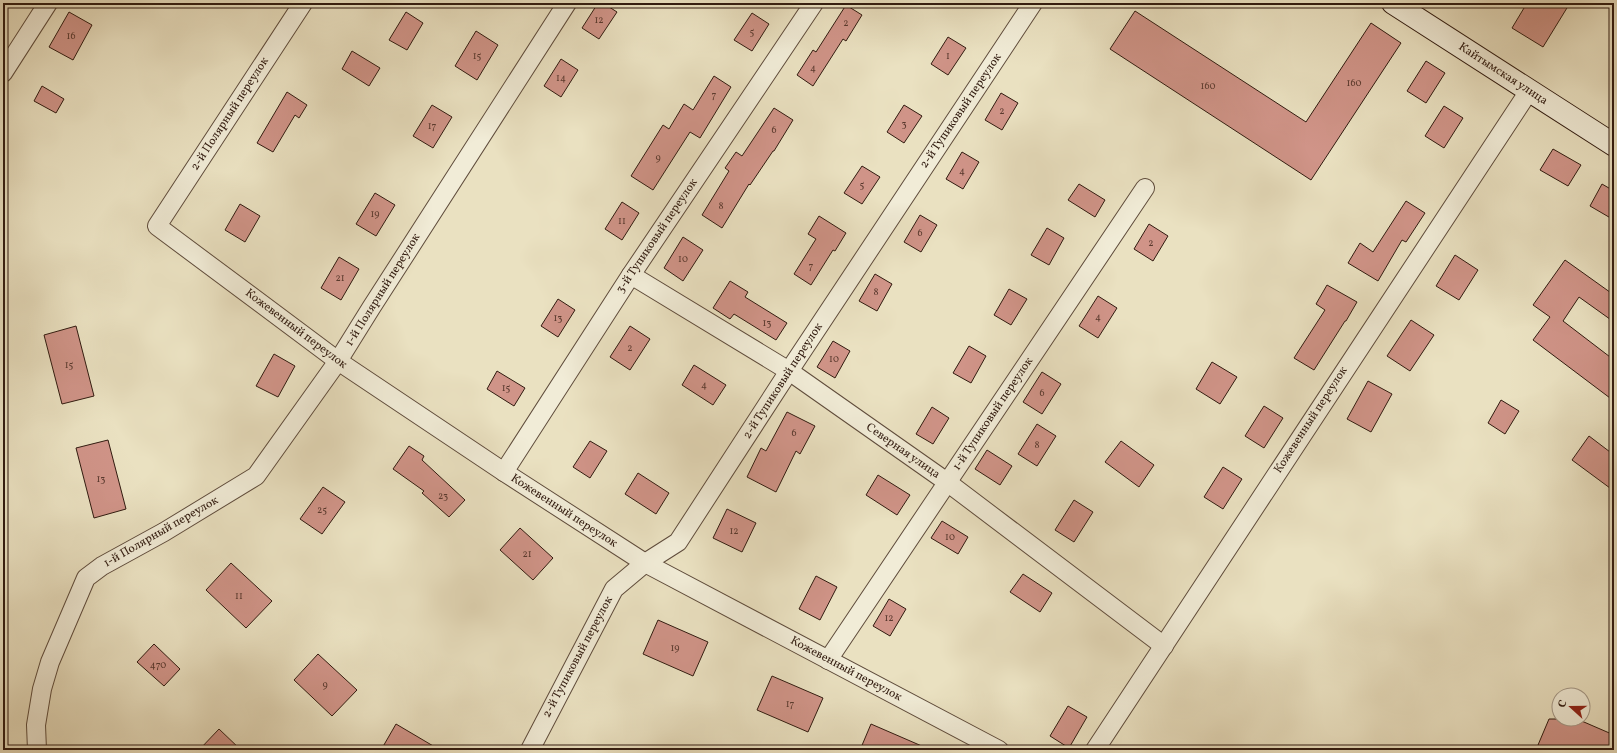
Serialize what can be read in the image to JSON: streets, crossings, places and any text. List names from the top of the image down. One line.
{"streets":{"street":["Кайтымская улица","2-й Тупиковый переулок","2-й Полярный переулок","3-й Тупиковый переулок","1-й Полярный переулок","Кожевенный переулок","1-й Тупиковый переулок","Северная улица"]},"crossings":[["Кайтымская улица","Кожевенный переулок"],["2-й Тупиковый переулок","Кожевенный переулок"],["2-й Тупиковый переулок","Северная улица"],["2-й Полярный переулок","Кожевенный переулок"],["3-й Тупиковый переулок","Кожевенный переулок"],["3-й Тупиковый переулок","Северная улица"],["1-й Полярный переулок","Кожевенный переулок"],["Кожевенный переулок","1-й Тупиковый переулок"],["Кожевенный переулок","Северная улица"],["1-й Тупиковый переулок","Северная улица"]],"house_numbers":["12","2","5","16","15","1","4","14","160","160","7","2","3","17","6","9","4","5","8","19","11","6","2","10","7","21","8","4","13","13","2","10","15","4","15","6","6","8","13","23","25","12","10","21","11","12","19","470","9","17"],"north":"left"}
